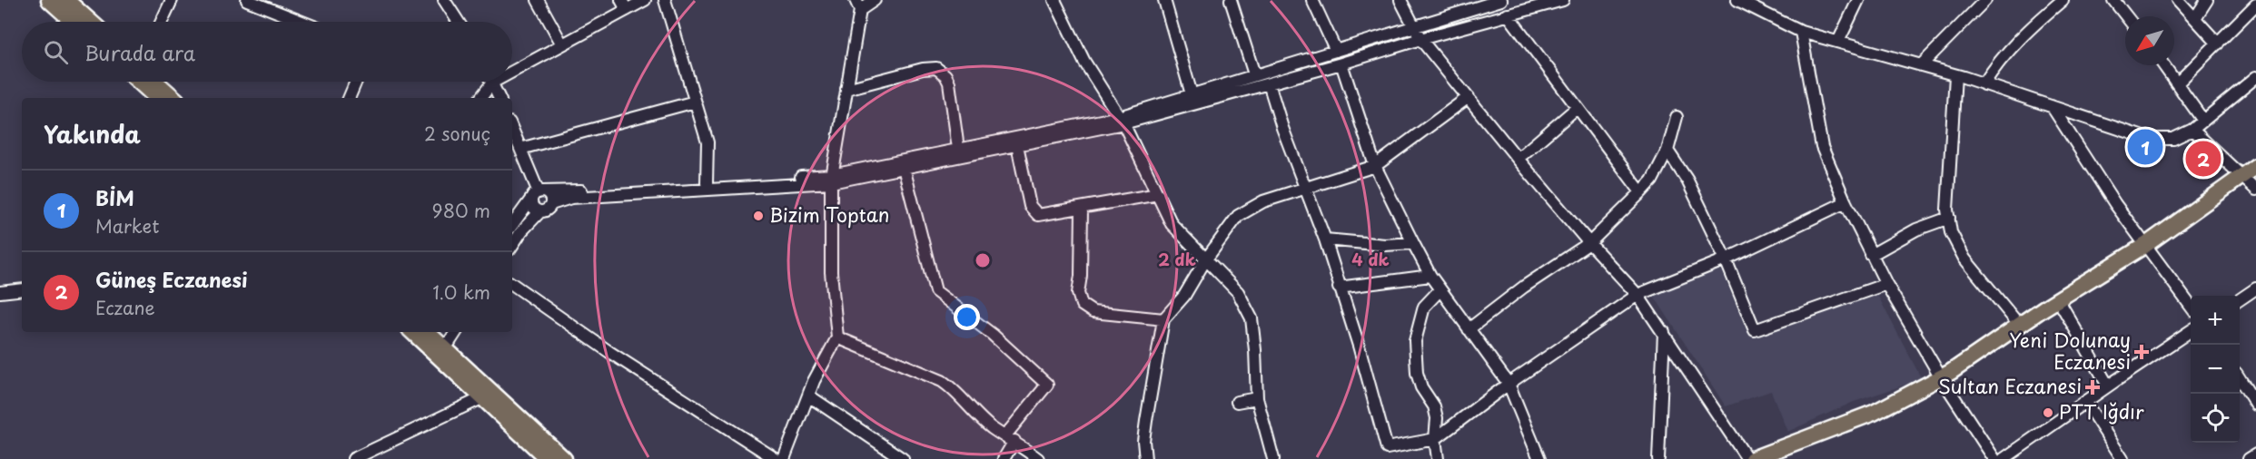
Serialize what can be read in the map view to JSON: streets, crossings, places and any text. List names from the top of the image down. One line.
{"places":{"other":["Bizim Toptan","PTT Iğdır"],"health":["Yeni Dolunay Eczanesi","Sultan Eczanesi"]},"north":"bottom left","page":{"search":"Burada ara","heading":["Yakında","2 sonuç"],"pins":["1","2"],"list":[{"mark":"1","name":"BİM","note":"Market","value":"980 m"},{"mark":"2","name":"Güneş Eczanesi","note":"Eczane","value":"1.0 km"}],"map_buttons":["+","−"]},"rings":["2 dk","4 dk"]}
